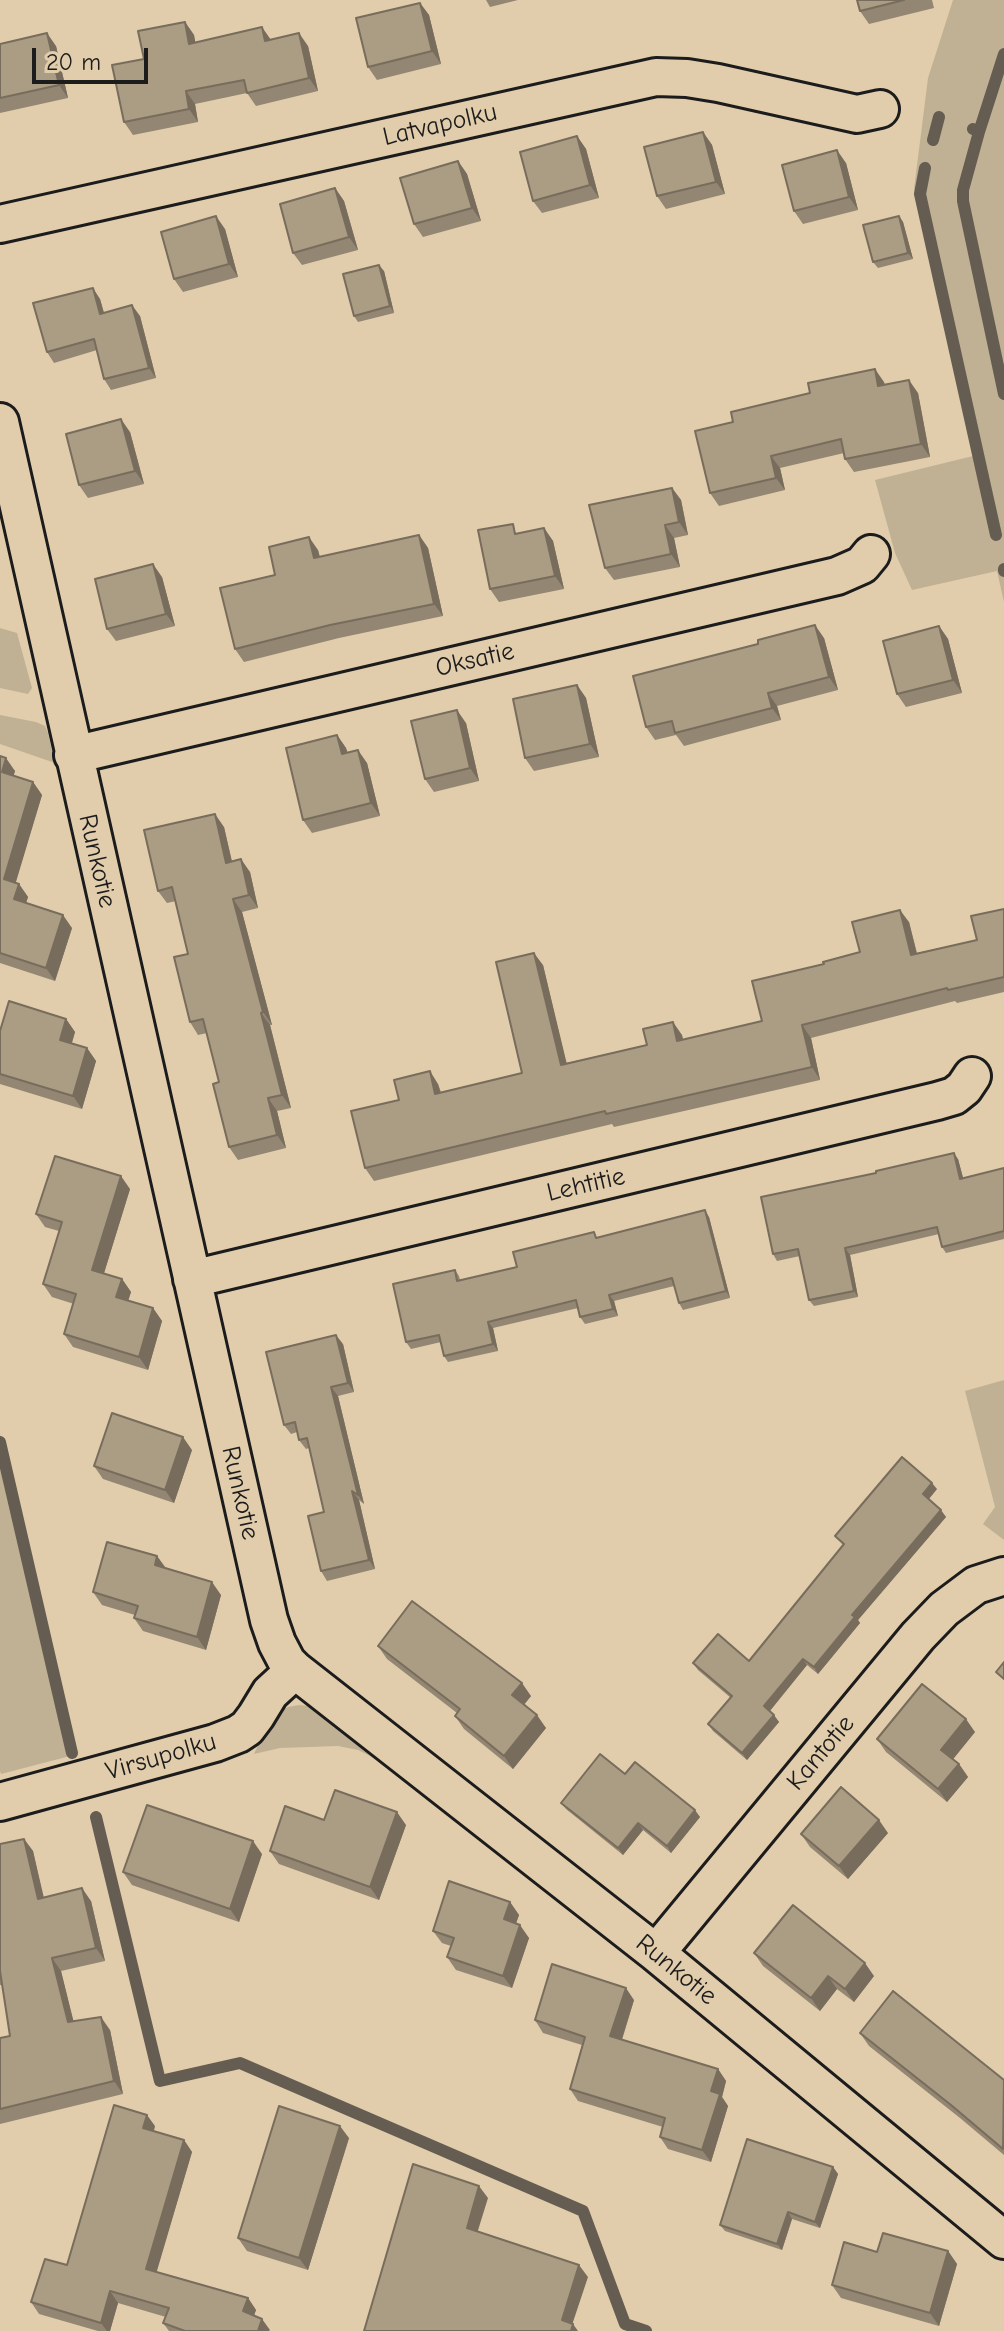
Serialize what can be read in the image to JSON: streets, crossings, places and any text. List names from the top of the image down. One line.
{"streets":{"street":["Latvapolku","Oksatie","Runkotie","Lehtitie","Kantotie","Virsupolku"]},"crossings":[["Oksatie","Runkotie"],["Runkotie","Lehtitie"],["Runkotie","Kantotie"],["Runkotie","Virsupolku"]],"scale_bar":"20 m"}
